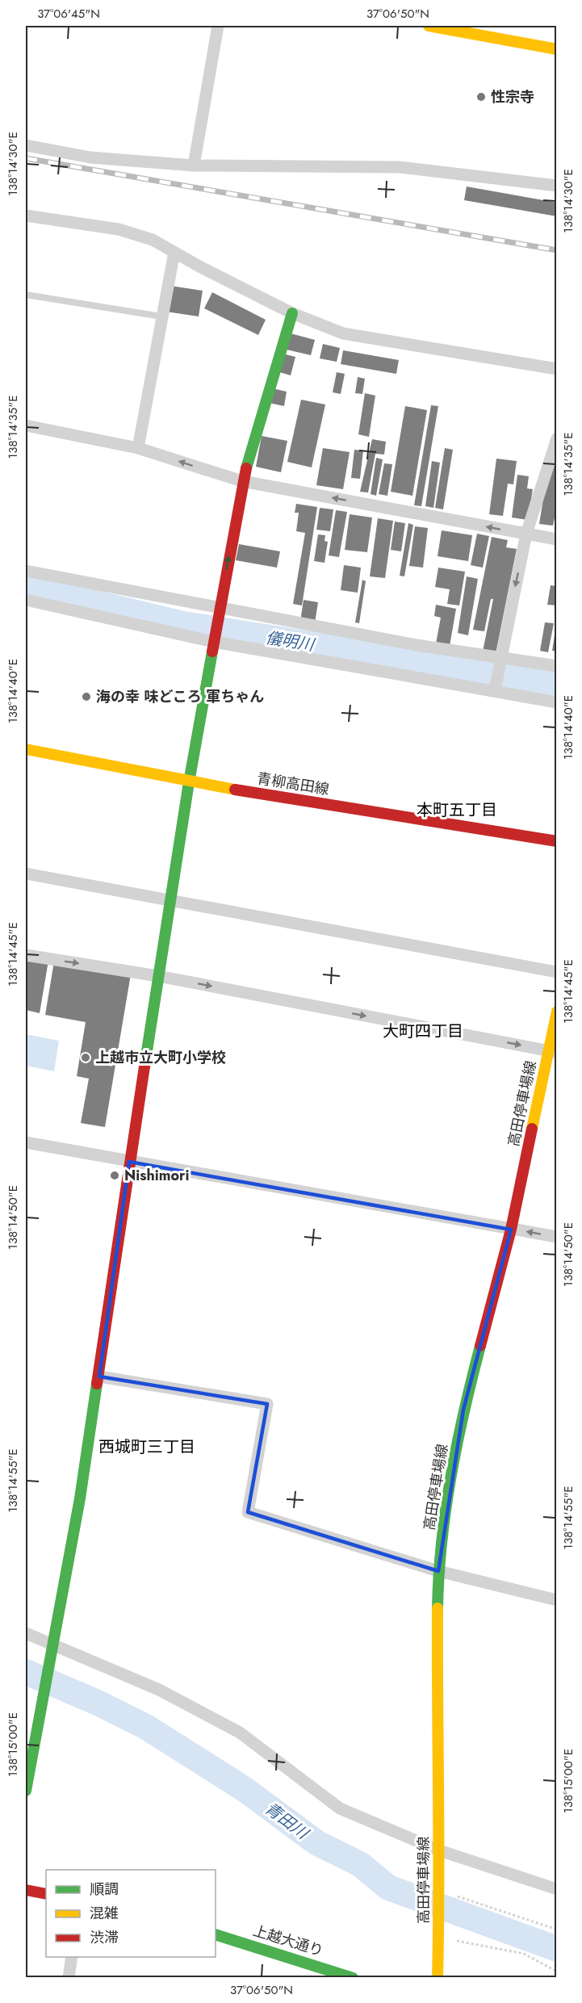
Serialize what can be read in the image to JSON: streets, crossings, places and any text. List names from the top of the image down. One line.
{"streets":{"main road":["青柳高田線","高田停車場線","上越大通り"]},"districts":["本町五丁目","大町四丁目","西城町三丁目"],"water":["儀明川","青田川"],"places":["性宗寺","海の幸 味どころ 軍ちゃん","上越市立大町小学校","Nishimori"],"legend":["順調","混雑","渋滞"],"coordinates":["37°06'45\"N","37°06'50\"N","138°14'30\"E","138°14'35\"E","138°14'40\"E","138°14'45\"E","138°14'50\"E","138°14'55\"E","138°15'00\"E"]}
